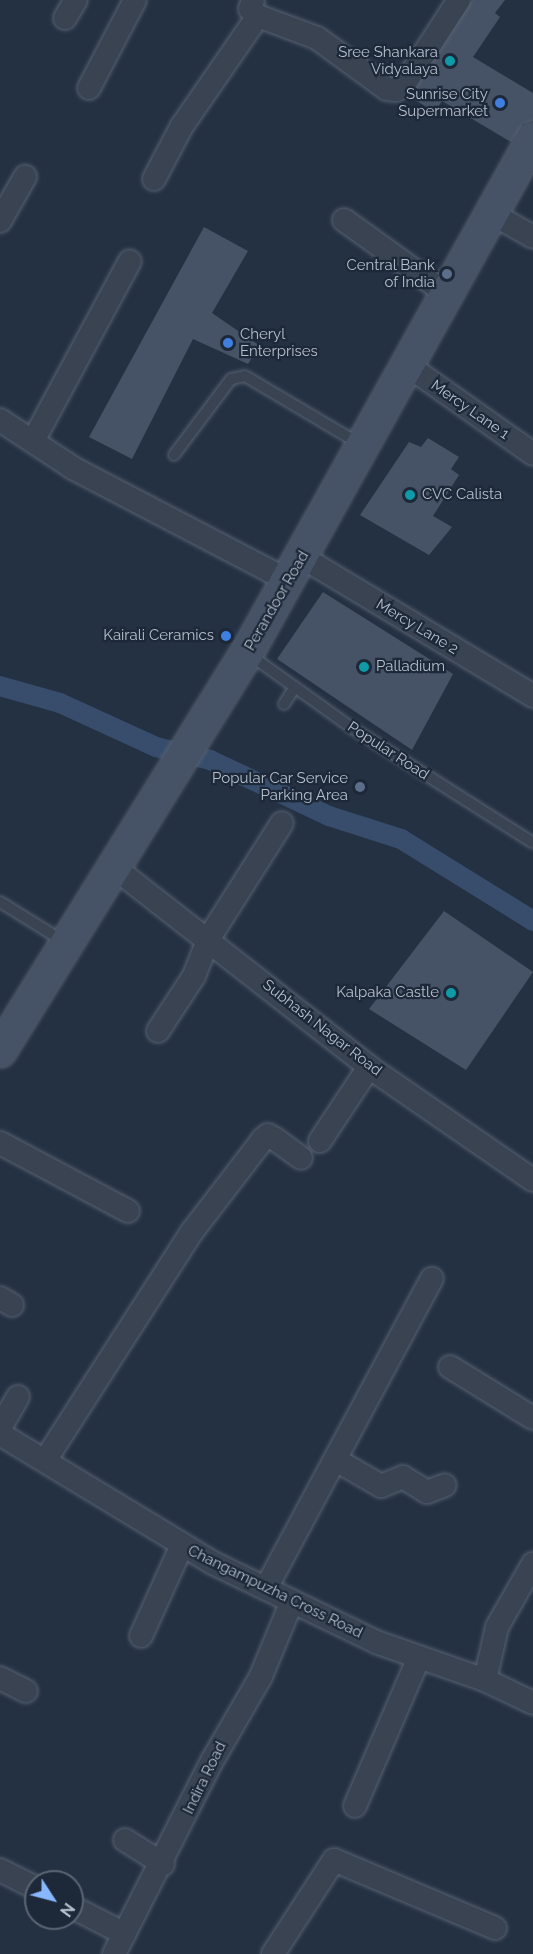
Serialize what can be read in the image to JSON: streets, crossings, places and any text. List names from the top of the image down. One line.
{"streets":{"main road":["Perandoor Road"],"street":["Mercy Lane 1","Mercy Lane 2","Subhash Nagar Road","Changampuzha Cross Road","Indira Road"],"lane":["Popular Road"]},"crossings":[["Mercy Lane 1","Perandoor Road"],["Perandoor Road","Mercy Lane 2"],["Perandoor Road","Popular Road"],["Perandoor Road","Subhash Nagar Road"],["Changampuzha Cross Road","Indira Road"]],"places":["Sree Shankara Vidyalaya","Sunrise City Supermarket","Central Bank of India","Cheryl Enterprises","CVC Calista","Kairali Ceramics","Palladium","Popular Car Service Parking Area","Kalpaka Castle"],"north":"bottom right"}
